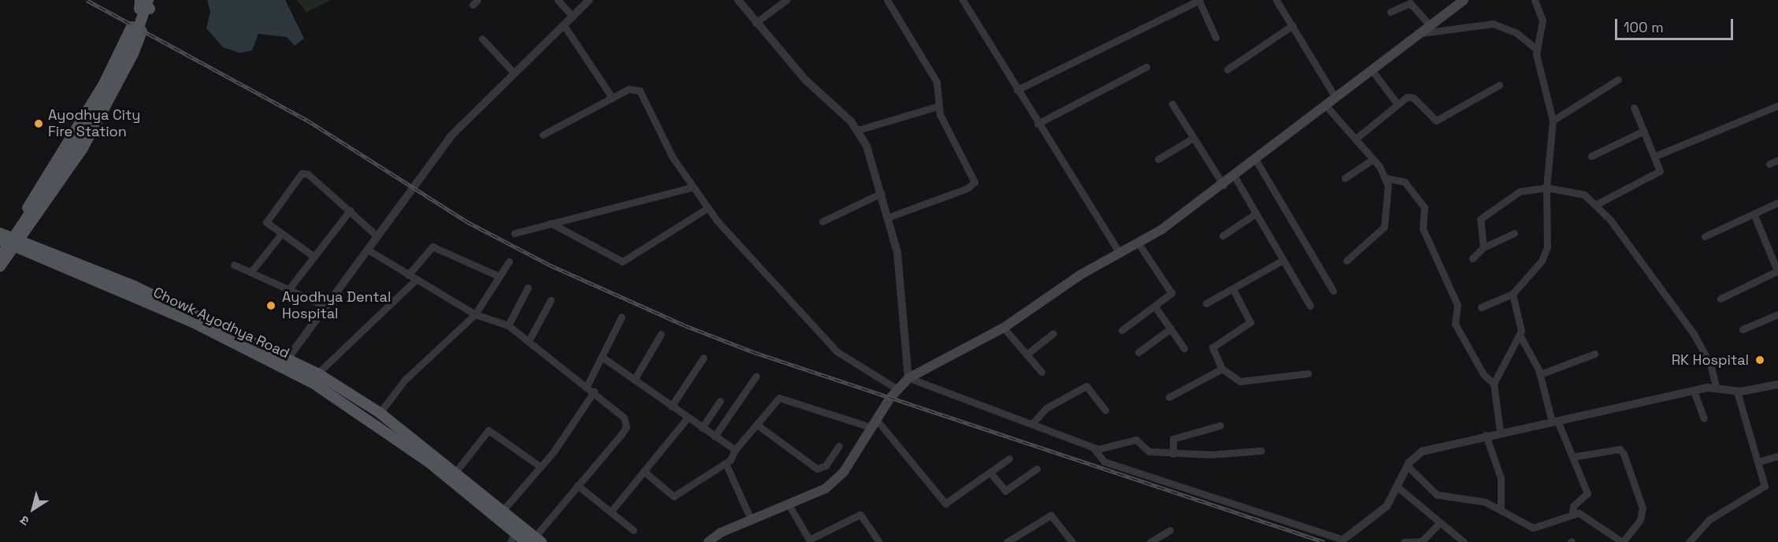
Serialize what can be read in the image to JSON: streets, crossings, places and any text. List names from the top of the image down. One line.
{"streets":{"main road":["Chowk Ayodhya Road"]},"places":["Ayodhya City Fire Station","Ayodhya Dental Hospital","RK Hospital"],"scale_bar":"100 m","north":"bottom left"}
